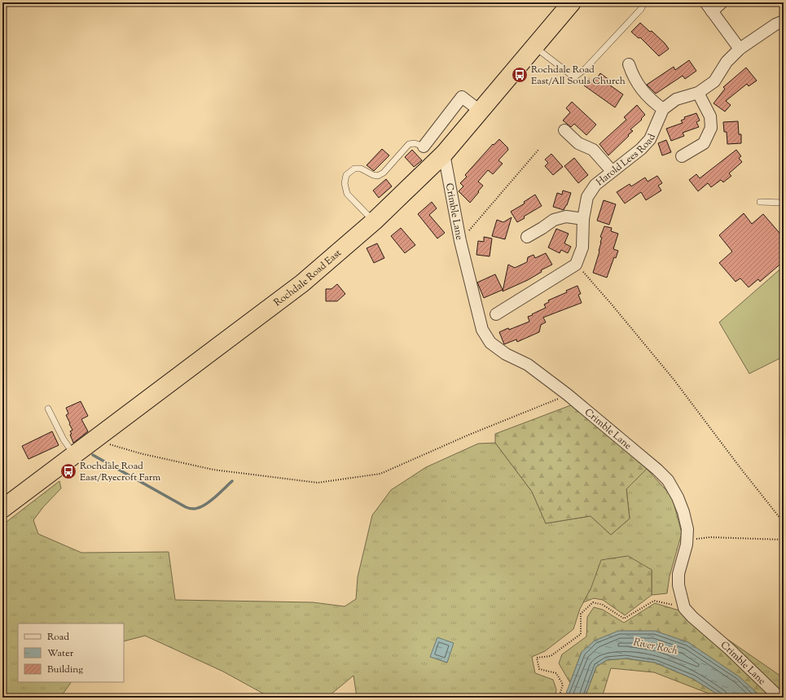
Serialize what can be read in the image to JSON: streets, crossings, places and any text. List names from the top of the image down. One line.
{"streets":{"highway":["Rochdale Road East"],"street":["Harold Lees Road","Crimble Lane"]},"crossings":[["Crimble Lane","Rochdale Road East"]],"water":["River Roch"],"places":{"bus stop":["Rochdale Road East/All Souls Church","Rochdale Road East/Ryecroft Farm"]},"legend":["Road","Water","Building"]}
